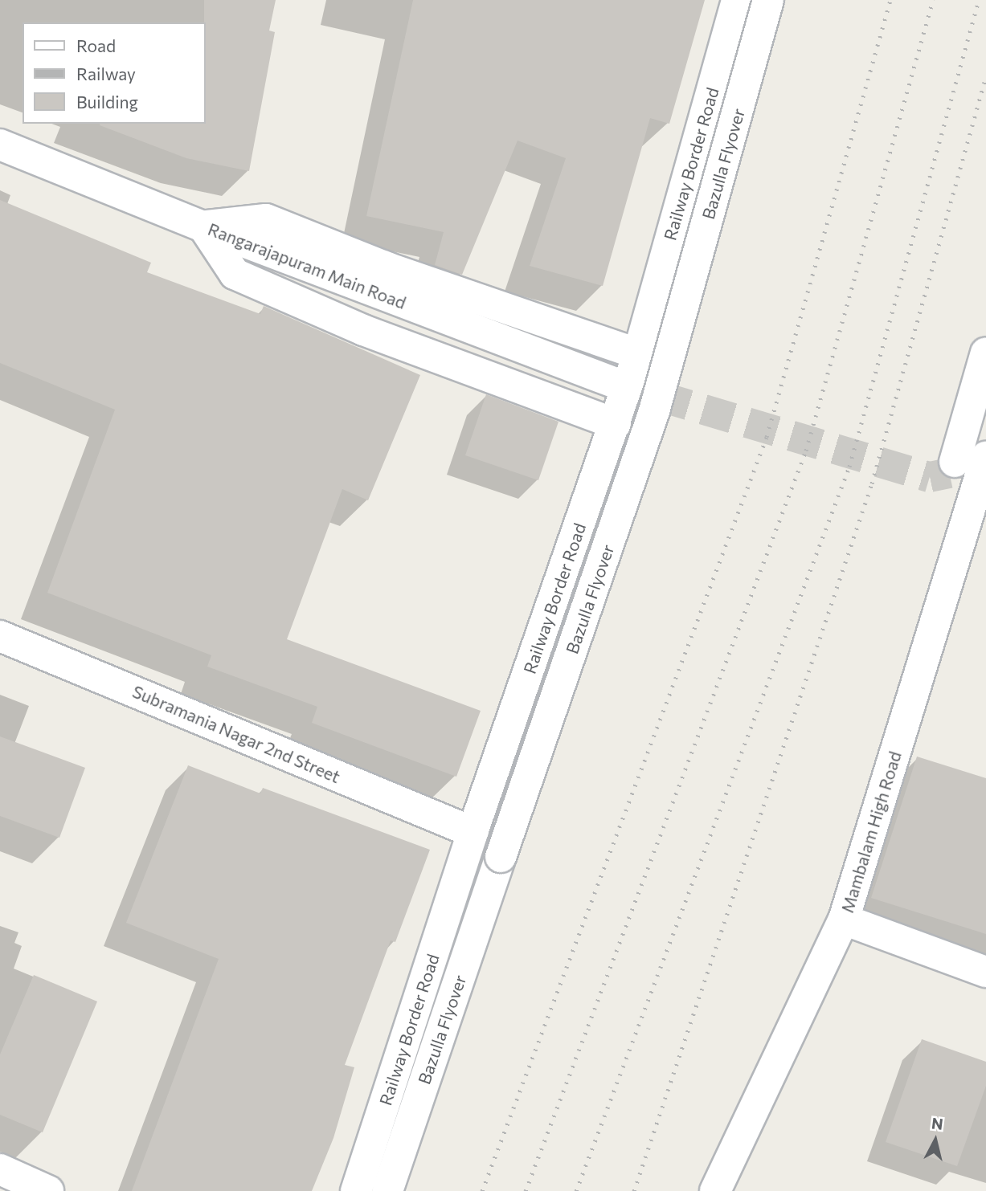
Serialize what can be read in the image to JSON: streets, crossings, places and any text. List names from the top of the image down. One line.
{"streets":{"street":["Railway Border Road","Bazulla Flyover","Rangarajapuram Main Road","Subramania Nagar 2nd Street","Mambalam High Road"]},"crossings":[["Railway Border Road","Subramania Nagar 2nd Street"]],"legend":["Road","Railway","Building"],"north":"top"}
